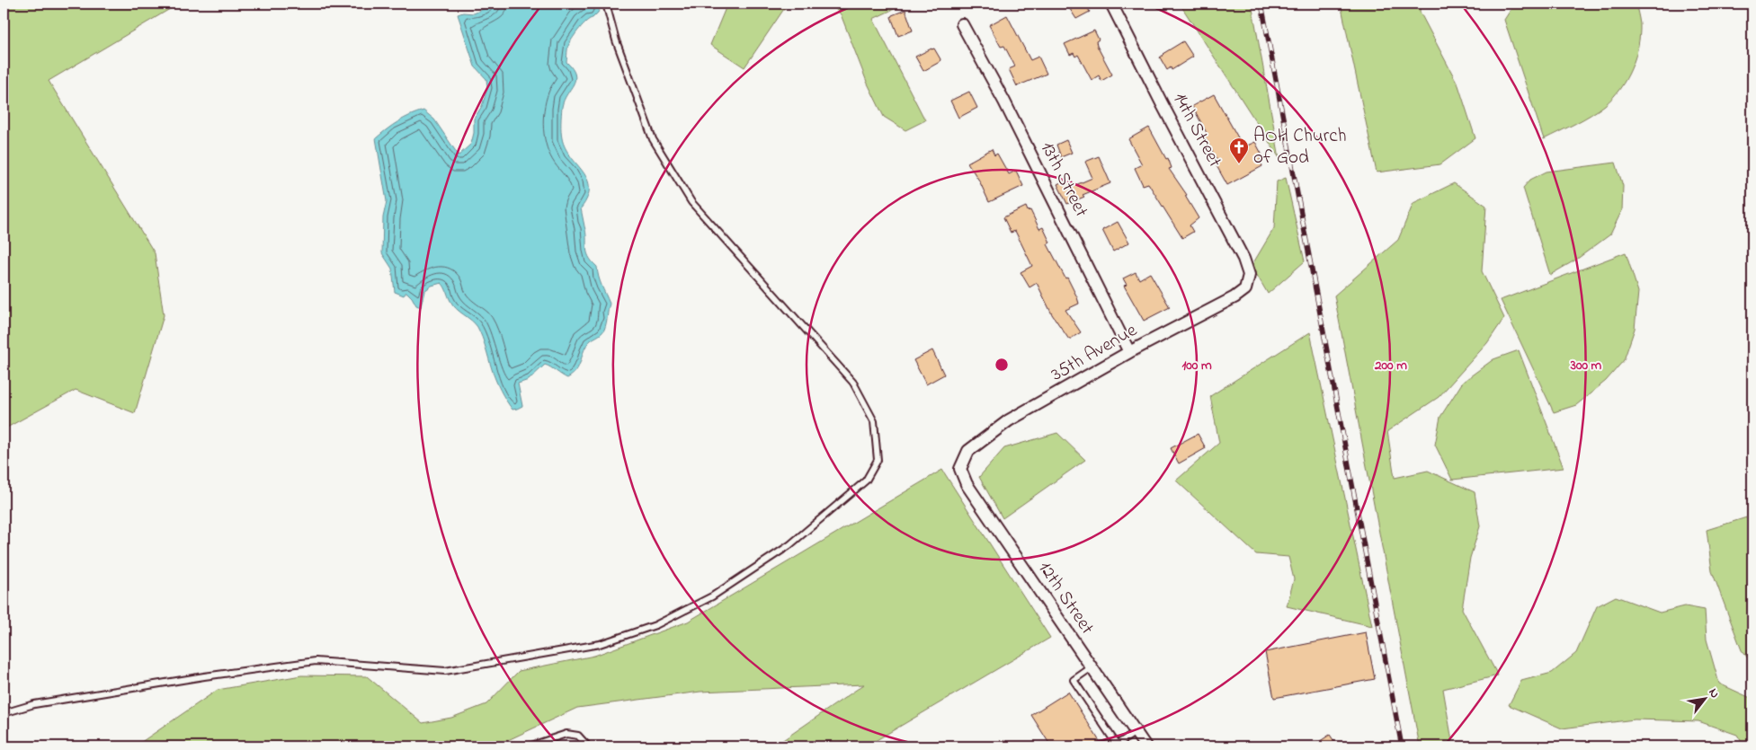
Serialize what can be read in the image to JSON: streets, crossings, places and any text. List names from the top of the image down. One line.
{"streets":{"street":["14th Street","13th Street","35th Avenue","12th Street"]},"crossings":[["14th Street","35th Avenue"],["13th Street","35th Avenue"],["35th Avenue","12th Street"]],"places":{"church":["AOH Church of God"]},"north":"top right","rings":["100 m","200 m","300 m"]}
